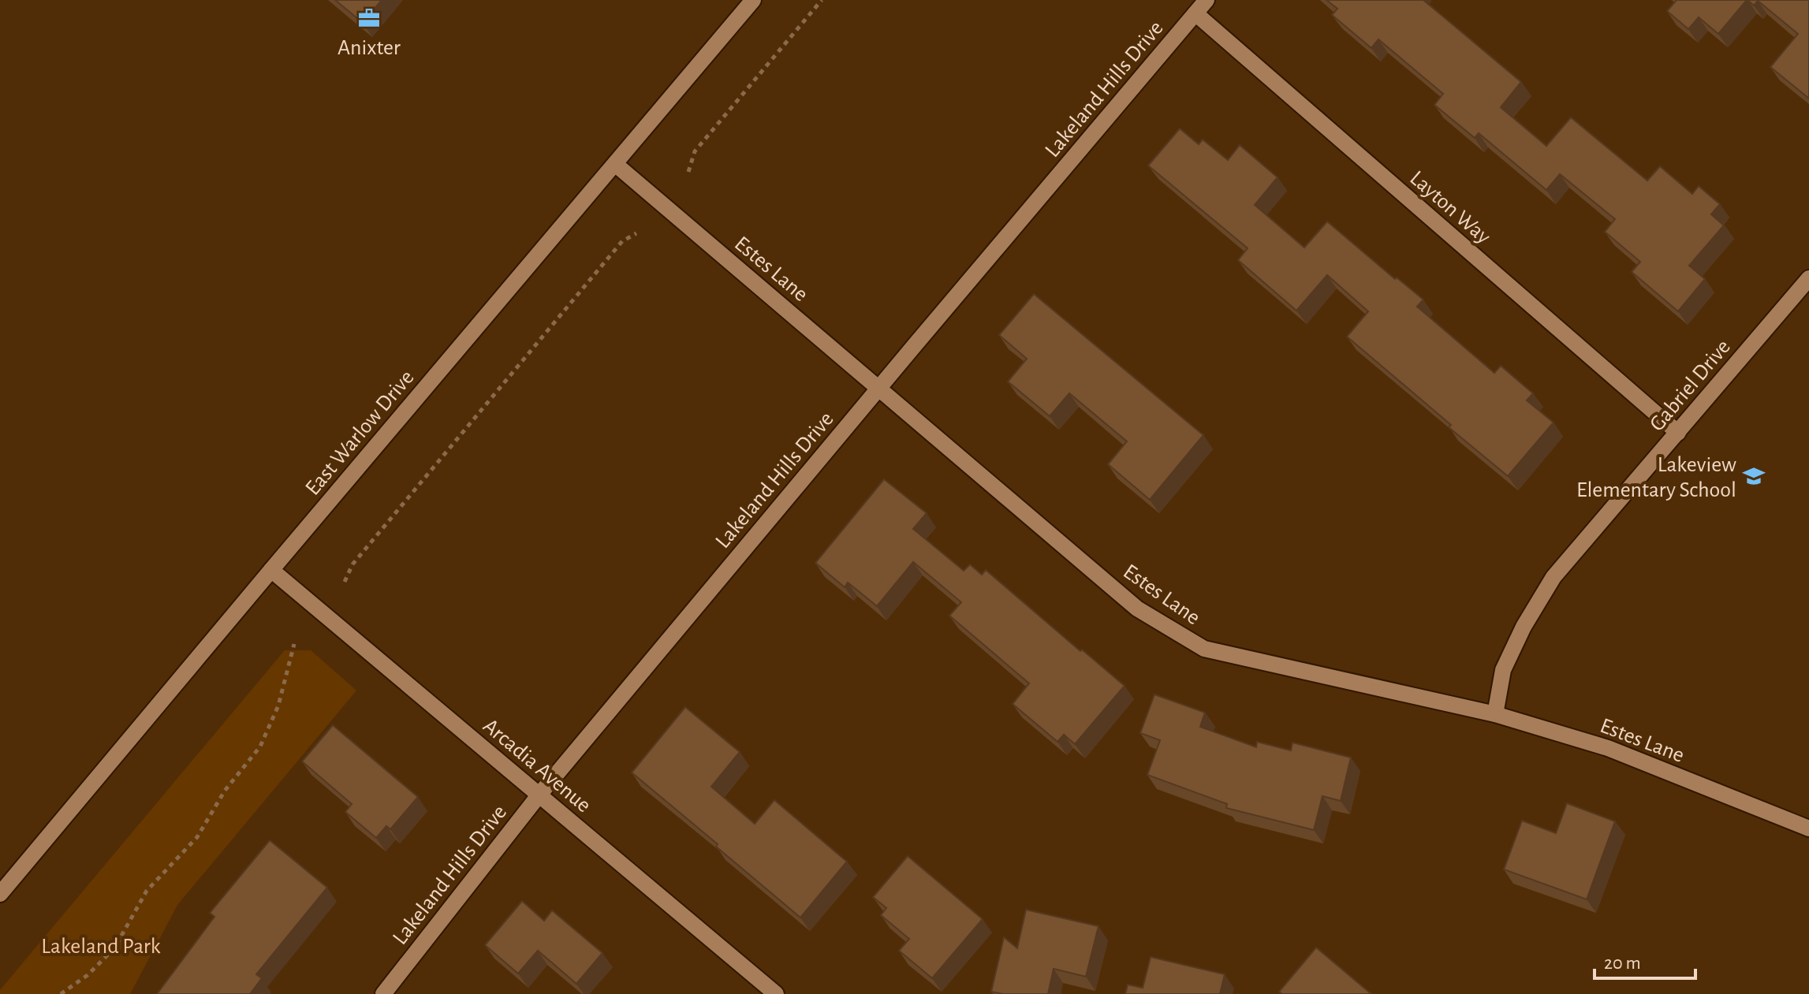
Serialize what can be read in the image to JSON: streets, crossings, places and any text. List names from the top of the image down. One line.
{"streets":{"street":["Lakeland Hills Drive","Layton Way","Estes Lane","Gabriel Drive","East Warlow Drive","Arcadia Avenue"]},"crossings":[["Lakeland Hills Drive","Layton Way"],["Lakeland Hills Drive","Estes Lane"],["Lakeland Hills Drive","Arcadia Avenue"],["Layton Way","Gabriel Drive"],["Estes Lane","Gabriel Drive"],["Estes Lane","East Warlow Drive"],["East Warlow Drive","Arcadia Avenue"]],"parks":["Lakeland Park"],"places":{"office":["Anixter"],"school or university":["Lakeview Elementary School"]},"scale_bar":"20 m"}
